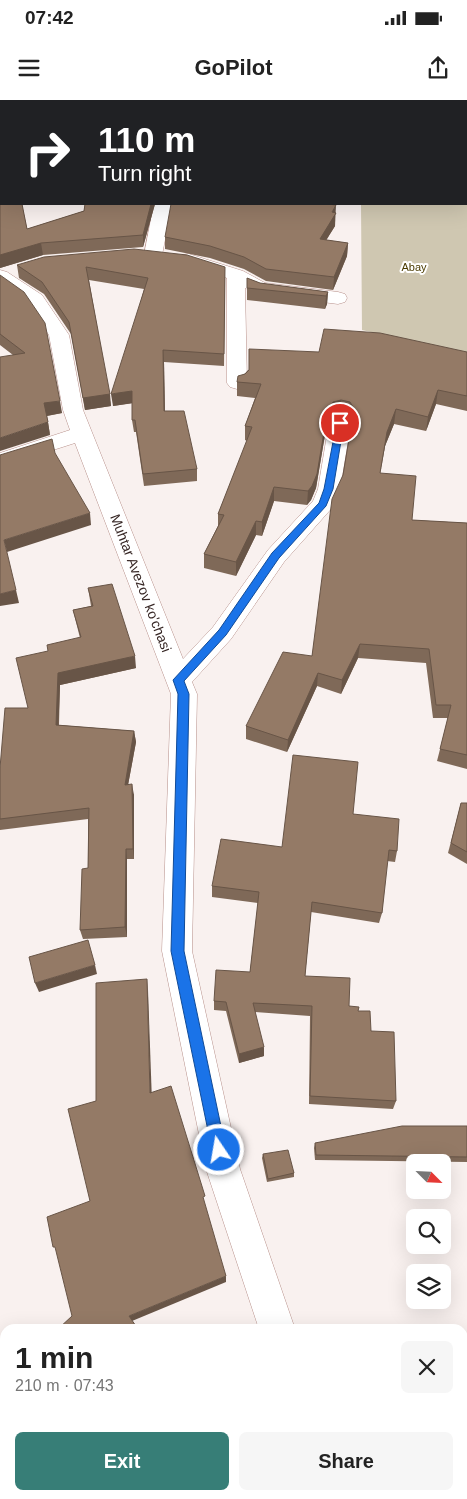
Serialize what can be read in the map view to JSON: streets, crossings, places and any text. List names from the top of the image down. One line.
{"streets":{"street":["Muhtar Avezov ko'chasi"]},"parks":["Abay"],"north":"bottom right","page":{"status":"07:42","header":"GoPilot","turn":["110 m","Turn right"],"heading":["1 min","210 m · 07:43"],"buttons":["Exit","Share"]}}
